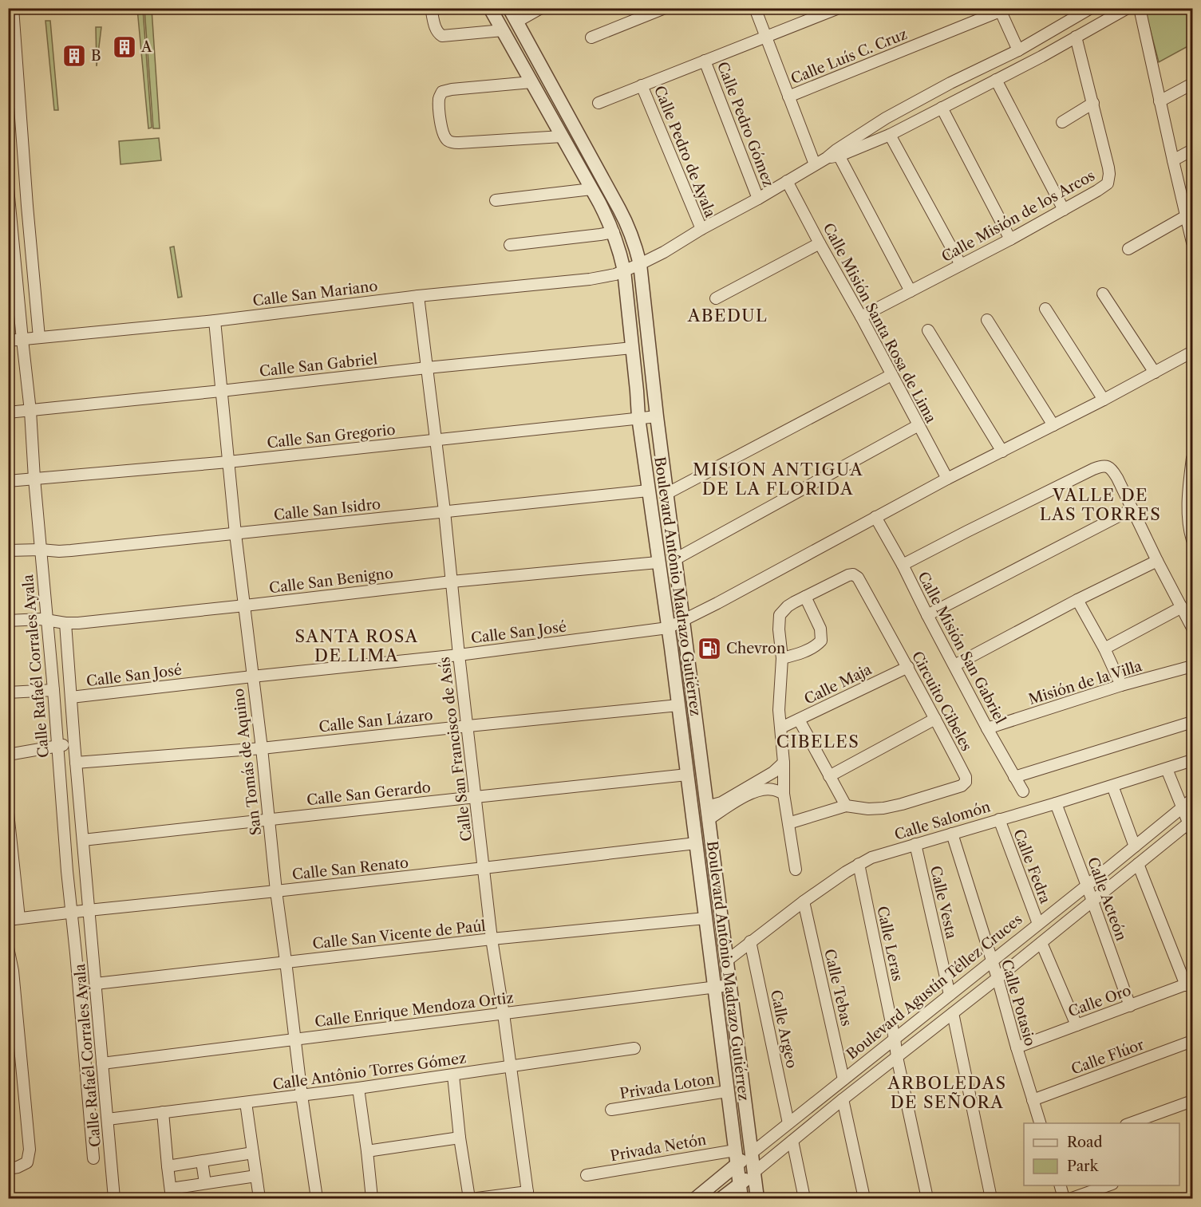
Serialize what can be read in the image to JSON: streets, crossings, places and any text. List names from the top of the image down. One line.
{"streets":{"street":["Calle Luís C. Cruz","Calle Pedro Gómez","Calle Pedro de Ayala","Calle Misión de los Arcos","Calle San Mariano","Calle Misión Santa Rosa de Lima","Calle San Gabriel","Calle San Gregorio","Calle San Isidro","Calle San Benigno","Boulevard Antônio Madrazo Gutiérrez","Calle San José","Calle Misión San Gabriel","Calle Rafaél Corrales Ayala","Misión de la Villa","Calle Maja","Circuito Cibeles","Calle San Lázaro","Calle San Francisco de Asís","San Tomás de Aquino","Calle San Gerardo","Calle Salomón","Calle Fedra","Calle San Renato","Calle Acteón","Calle Vesta","Calle San Vicente de Paúl","Calle Leras","Boulevard Agustín Téllez Cruces","Calle Tebas","Calle Oro","Calle Potasio","Calle Enrique Mendoza Ortiz","Calle Argeo","Calle Flúor","Calle Antônio Torres Gómez","Privada Loton","Privada Netón"]},"crossings":[["Calle Pedro Gómez","Calle San Mariano"],["Calle Pedro de Ayala","Calle San Mariano"],["Calle Misión de los Arcos","Calle Misión Santa Rosa de Lima"],["Calle San Mariano","Calle Misión Santa Rosa de Lima"],["Calle San Mariano","Boulevard Antônio Madrazo Gutiérrez"],["Calle San Mariano","Calle Rafaél Corrales Ayala"],["Calle San Mariano","Calle San Francisco de Asís"],["Calle San Mariano","San Tomás de Aquino"],["Calle Misión Santa Rosa de Lima","Calle San José"],["Calle San Gabriel","Boulevard Antônio Madrazo Gutiérrez"],["Calle San Gabriel","Calle Rafaél Corrales Ayala"],["Calle San Gabriel","Calle San Francisco de Asís"],["Calle San Gabriel","San Tomás de Aquino"],["Calle San Gregorio","Boulevard Antônio Madrazo Gutiérrez"],["Calle San Gregorio","Calle Rafaél Corrales Ayala"],["Calle San Gregorio","Calle San Francisco de Asís"],["Calle San Gregorio","San Tomás de Aquino"],["Calle San Isidro","Boulevard Antônio Madrazo Gutiérrez"],["Calle San Isidro","Calle Rafaél Corrales Ayala"],["Calle San Isidro","Calle San Francisco de Asís"],["Calle San Isidro","San Tomás de Aquino"],["Calle San Benigno","Boulevard Antônio Madrazo Gutiérrez"],["Calle San Benigno","Calle Rafaél Corrales Ayala"],["Calle San Benigno","Calle San Francisco de Asís"],["Calle San Benigno","San Tomás de Aquino"],["Boulevard Antônio Madrazo Gutiérrez","Calle San José"],["Boulevard Antônio Madrazo Gutiérrez","Calle San Lázaro"],["Boulevard Antônio Madrazo Gutiérrez","Calle San Gerardo"],["Boulevard Antônio Madrazo Gutiérrez","Calle Salomón"],["Boulevard Antônio Madrazo Gutiérrez","Calle San Renato"],["Boulevard Antônio Madrazo Gutiérrez","Calle San Vicente de Paúl"],["Boulevard Antônio Madrazo Gutiérrez","Boulevard Agustín Téllez Cruces"],["Boulevard Antônio Madrazo Gutiérrez","Calle Enrique Mendoza Ortiz"],["Boulevard Antônio Madrazo Gutiérrez","Privada Loton"],["Boulevard Antônio Madrazo Gutiérrez","Privada Netón"],["Calle San José","Calle Misión San Gabriel"],["Calle San José","Calle Rafaél Corrales Ayala"],["Calle San José","Calle San Francisco de Asís"],["Calle San José","San Tomás de Aquino"],["Calle Misión San Gabriel","Misión de la Villa"],["Calle Rafaél Corrales Ayala","Calle San Lázaro"],["Calle Rafaél Corrales Ayala","Calle San Gerardo"],["Calle Rafaél Corrales Ayala","Calle San Renato"],["Calle Rafaél Corrales Ayala","Calle San Vicente de Paúl"],["Calle Rafaél Corrales Ayala","Calle Enrique Mendoza Ortiz"],["Calle Rafaél Corrales Ayala","Calle Antônio Torres Gómez"],["Calle Maja","Circuito Cibeles"],["Calle San Lázaro","Calle San Francisco de Asís"],["Calle San Lázaro","San Tomás de Aquino"],["Calle San Francisco de Asís","Calle San Gerardo"],["Calle San Francisco de Asís","Calle San Renato"],["Calle San Francisco de Asís","Calle San Vicente de Paúl"],["Calle San Francisco de Asís","Calle Enrique Mendoza Ortiz"],["Calle San Francisco de Asís","Calle Antônio Torres Gómez"],["San Tomás de Aquino","Calle San Gerardo"],["San Tomás de Aquino","Calle San Renato"],["San Tomás de Aquino","Calle San Vicente de Paúl"],["San Tomás de Aquino","Calle Enrique Mendoza Ortiz"],["San Tomás de Aquino","Calle Antônio Torres Gómez"],["Calle Salomón","Calle Fedra"],["Calle Salomón","Calle Acteón"],["Calle Salomón","Calle Vesta"],["Calle Salomón","Calle Leras"],["Calle Salomón","Calle Tebas"],["Calle Salomón","Calle Potasio"],["Calle Salomón","Calle Argeo"],["Calle Fedra","Boulevard Agustín Téllez Cruces"],["Calle Acteón","Boulevard Agustín Téllez Cruces"],["Calle Acteón","Calle Oro"],["Calle Vesta","Boulevard Agustín Téllez Cruces"],["Calle Leras","Boulevard Agustín Téllez Cruces"],["Boulevard Agustín Téllez Cruces","Calle Tebas"],["Boulevard Agustín Téllez Cruces","Calle Potasio"],["Boulevard Agustín Téllez Cruces","Calle Argeo"],["Calle Oro","Calle Potasio"],["Calle Potasio","Calle Flúor"]],"districts":["ABEDUL","MISION ANTIGUA DE LA FLORIDA","VALLE DE LAS TORRES","SANTA ROSA DE LIMA","CIBELES","ARBOLEDAS DE SEÑORA"],"places":{"building":["A","B"],"fuel station":["Chevron"]},"legend":["Road","Park"]}
